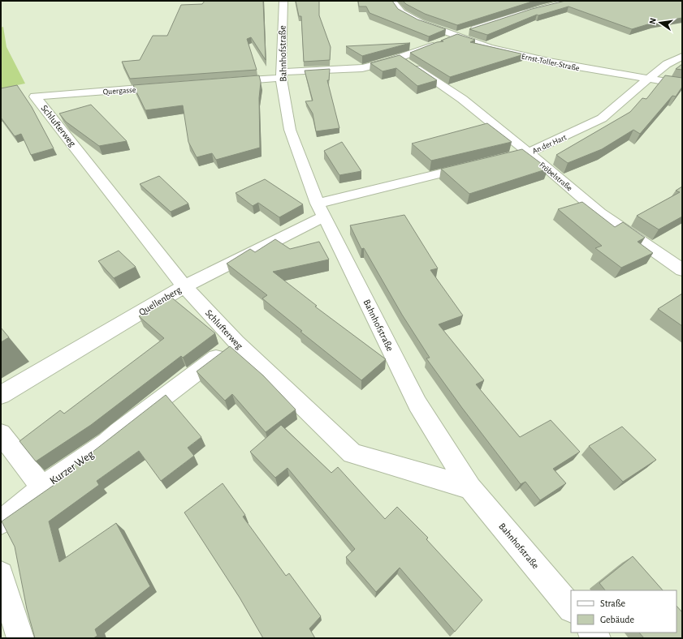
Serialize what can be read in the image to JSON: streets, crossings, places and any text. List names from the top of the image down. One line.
{"streets":{"street":["Bahnhofstraße","Ernst-Toller-Straße","Quergasse","Schlufterweg","An der Hart","Fröbelstraße","Quellenberg","Kurzer Weg"]},"crossings":[["Bahnhofstraße","Schlufterweg"],["Bahnhofstraße","Quellenberg"],["Ernst-Toller-Straße","An der Hart"],["Quergasse","Schlufterweg"],["Schlufterweg","Quellenberg"],["Schlufterweg","Kurzer Weg"],["An der Hart","Fröbelstraße"]],"legend":["Straße","Gebäude"],"north":"left"}
